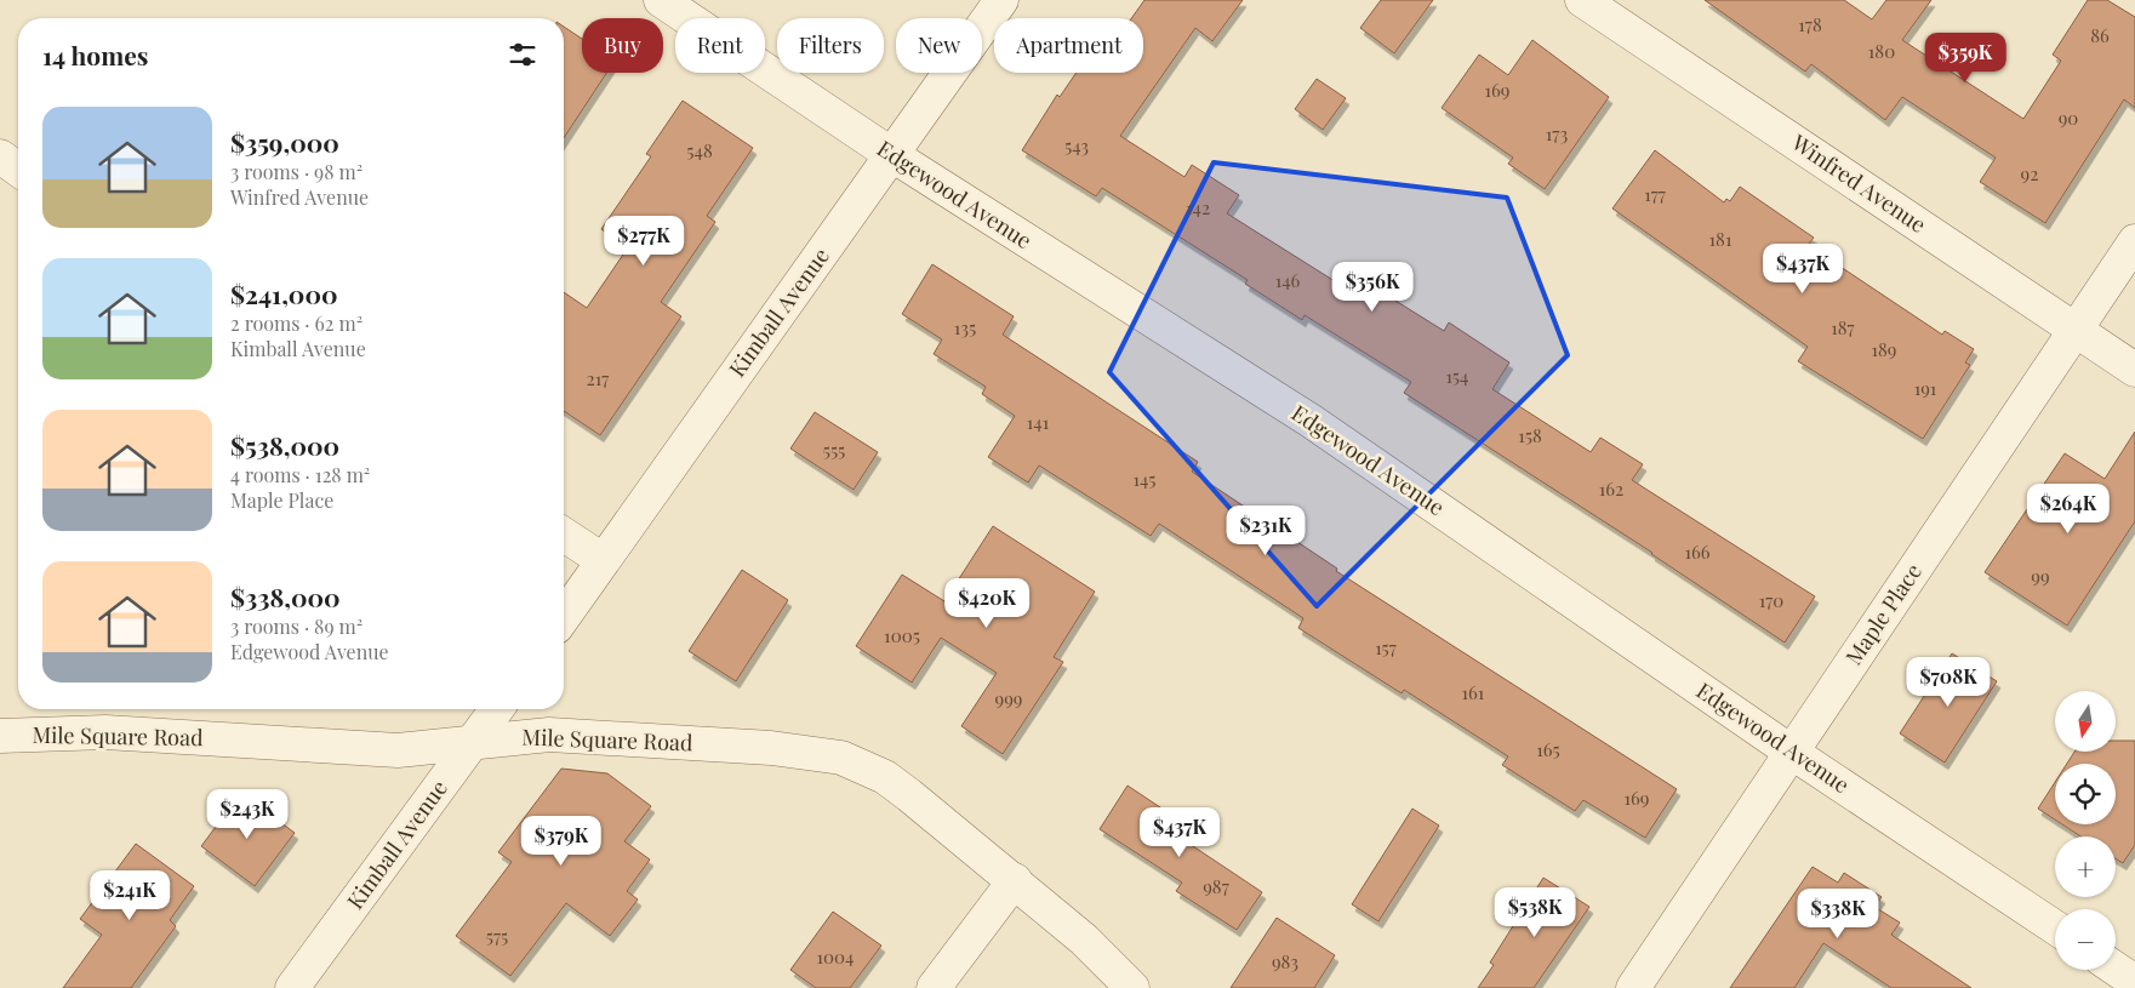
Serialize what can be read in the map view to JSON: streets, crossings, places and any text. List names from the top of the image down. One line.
{"streets":{"street":["Winfred Avenue","Edgewood Avenue","Kimball Avenue","Maple Place","Mile Square Road"]},"crossings":[["Winfred Avenue","Maple Place"],["Edgewood Avenue","Kimball Avenue"],["Edgewood Avenue","Maple Place"],["Kimball Avenue","Mile Square Road"]],"house_numbers":["178","86","180","169","90","173","543","548","92","177","142","181","146","135","187","189","154","217","191","141","158","555","145","162","166","99","170","1005","157","161","999","165","169","987","575","1004","983"],"north":"bottom","page":{"chip":["Buy","Rent","Filters","New","Apartment"],"heading":"14 homes","price":["$359K","$277K","$437K","$356K","$264K","$231K","$420K","$708K","$243K","$437K","$379K","$241K","$538K","$338K"],"list":[{"name":"$359,000","note":"3 rooms · 98 m² · Winfred Avenue"},{"name":"$241,000","note":"2 rooms · 62 m² · Kimball Avenue"},{"name":"$538,000","note":"4 rooms · 128 m² · Maple Place"},{"name":"$338,000","note":"3 rooms · 89 m² · Edgewood Avenue"}],"map_buttons":["+","−"]}}
